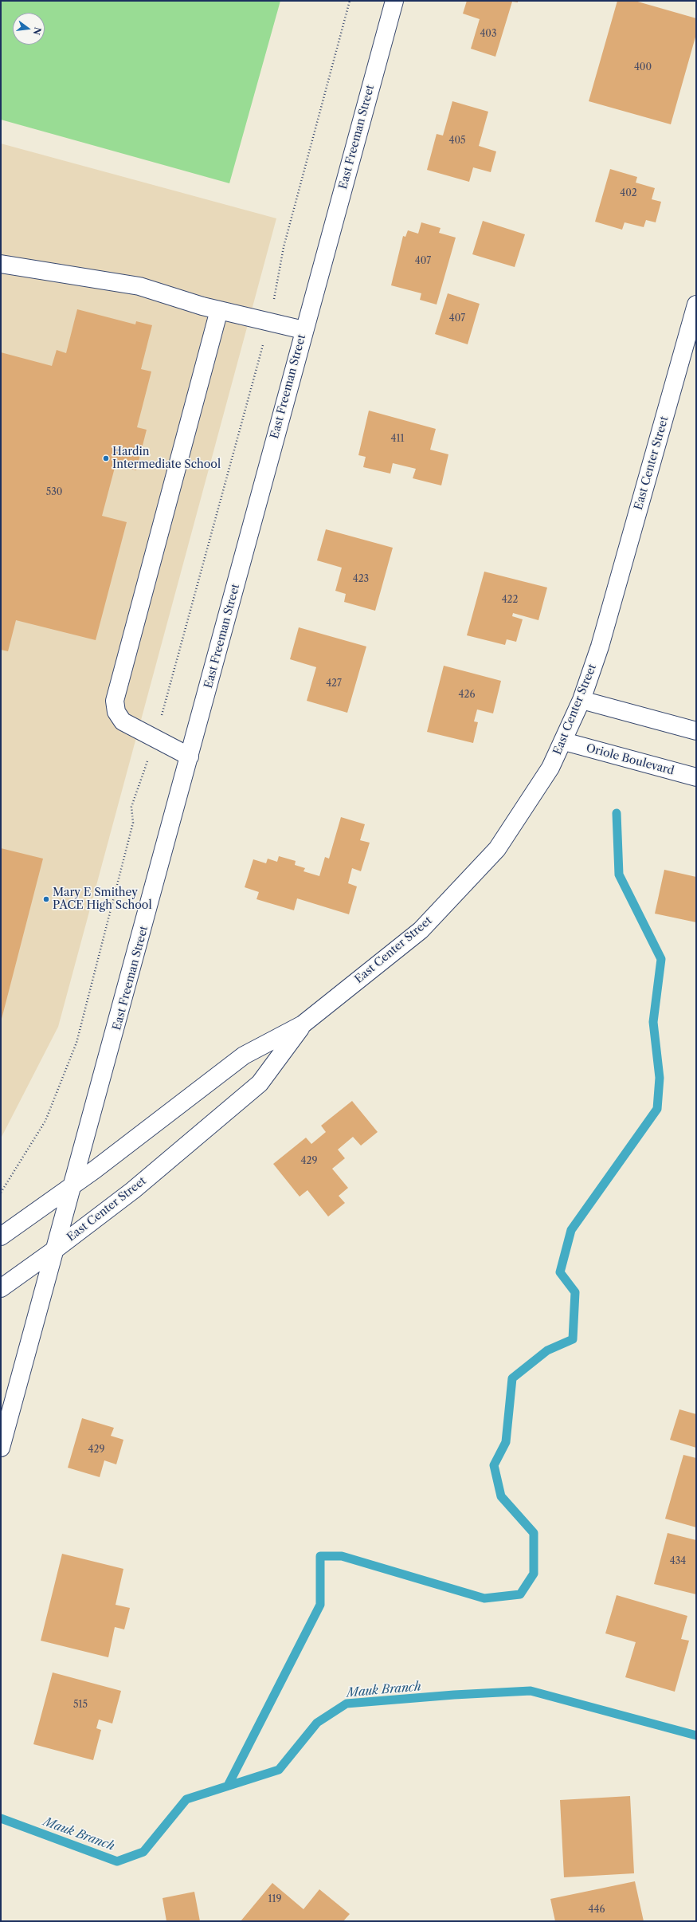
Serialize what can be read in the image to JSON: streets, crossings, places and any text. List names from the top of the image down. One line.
{"streets":{"street":["East Freeman Street","East Center Street","Oriole Boulevard"]},"crossings":[["East Freeman Street","East Center Street"],["East Center Street","Oriole Boulevard"]],"water":["Mauk Branch"],"places":["Hardin Intermediate School","Mary E Smithey PACE High School"],"house_numbers":["403","400","405","402","407","407","411","530","423","422","427","426","429","429","434","515","119","446"],"north":"right"}
